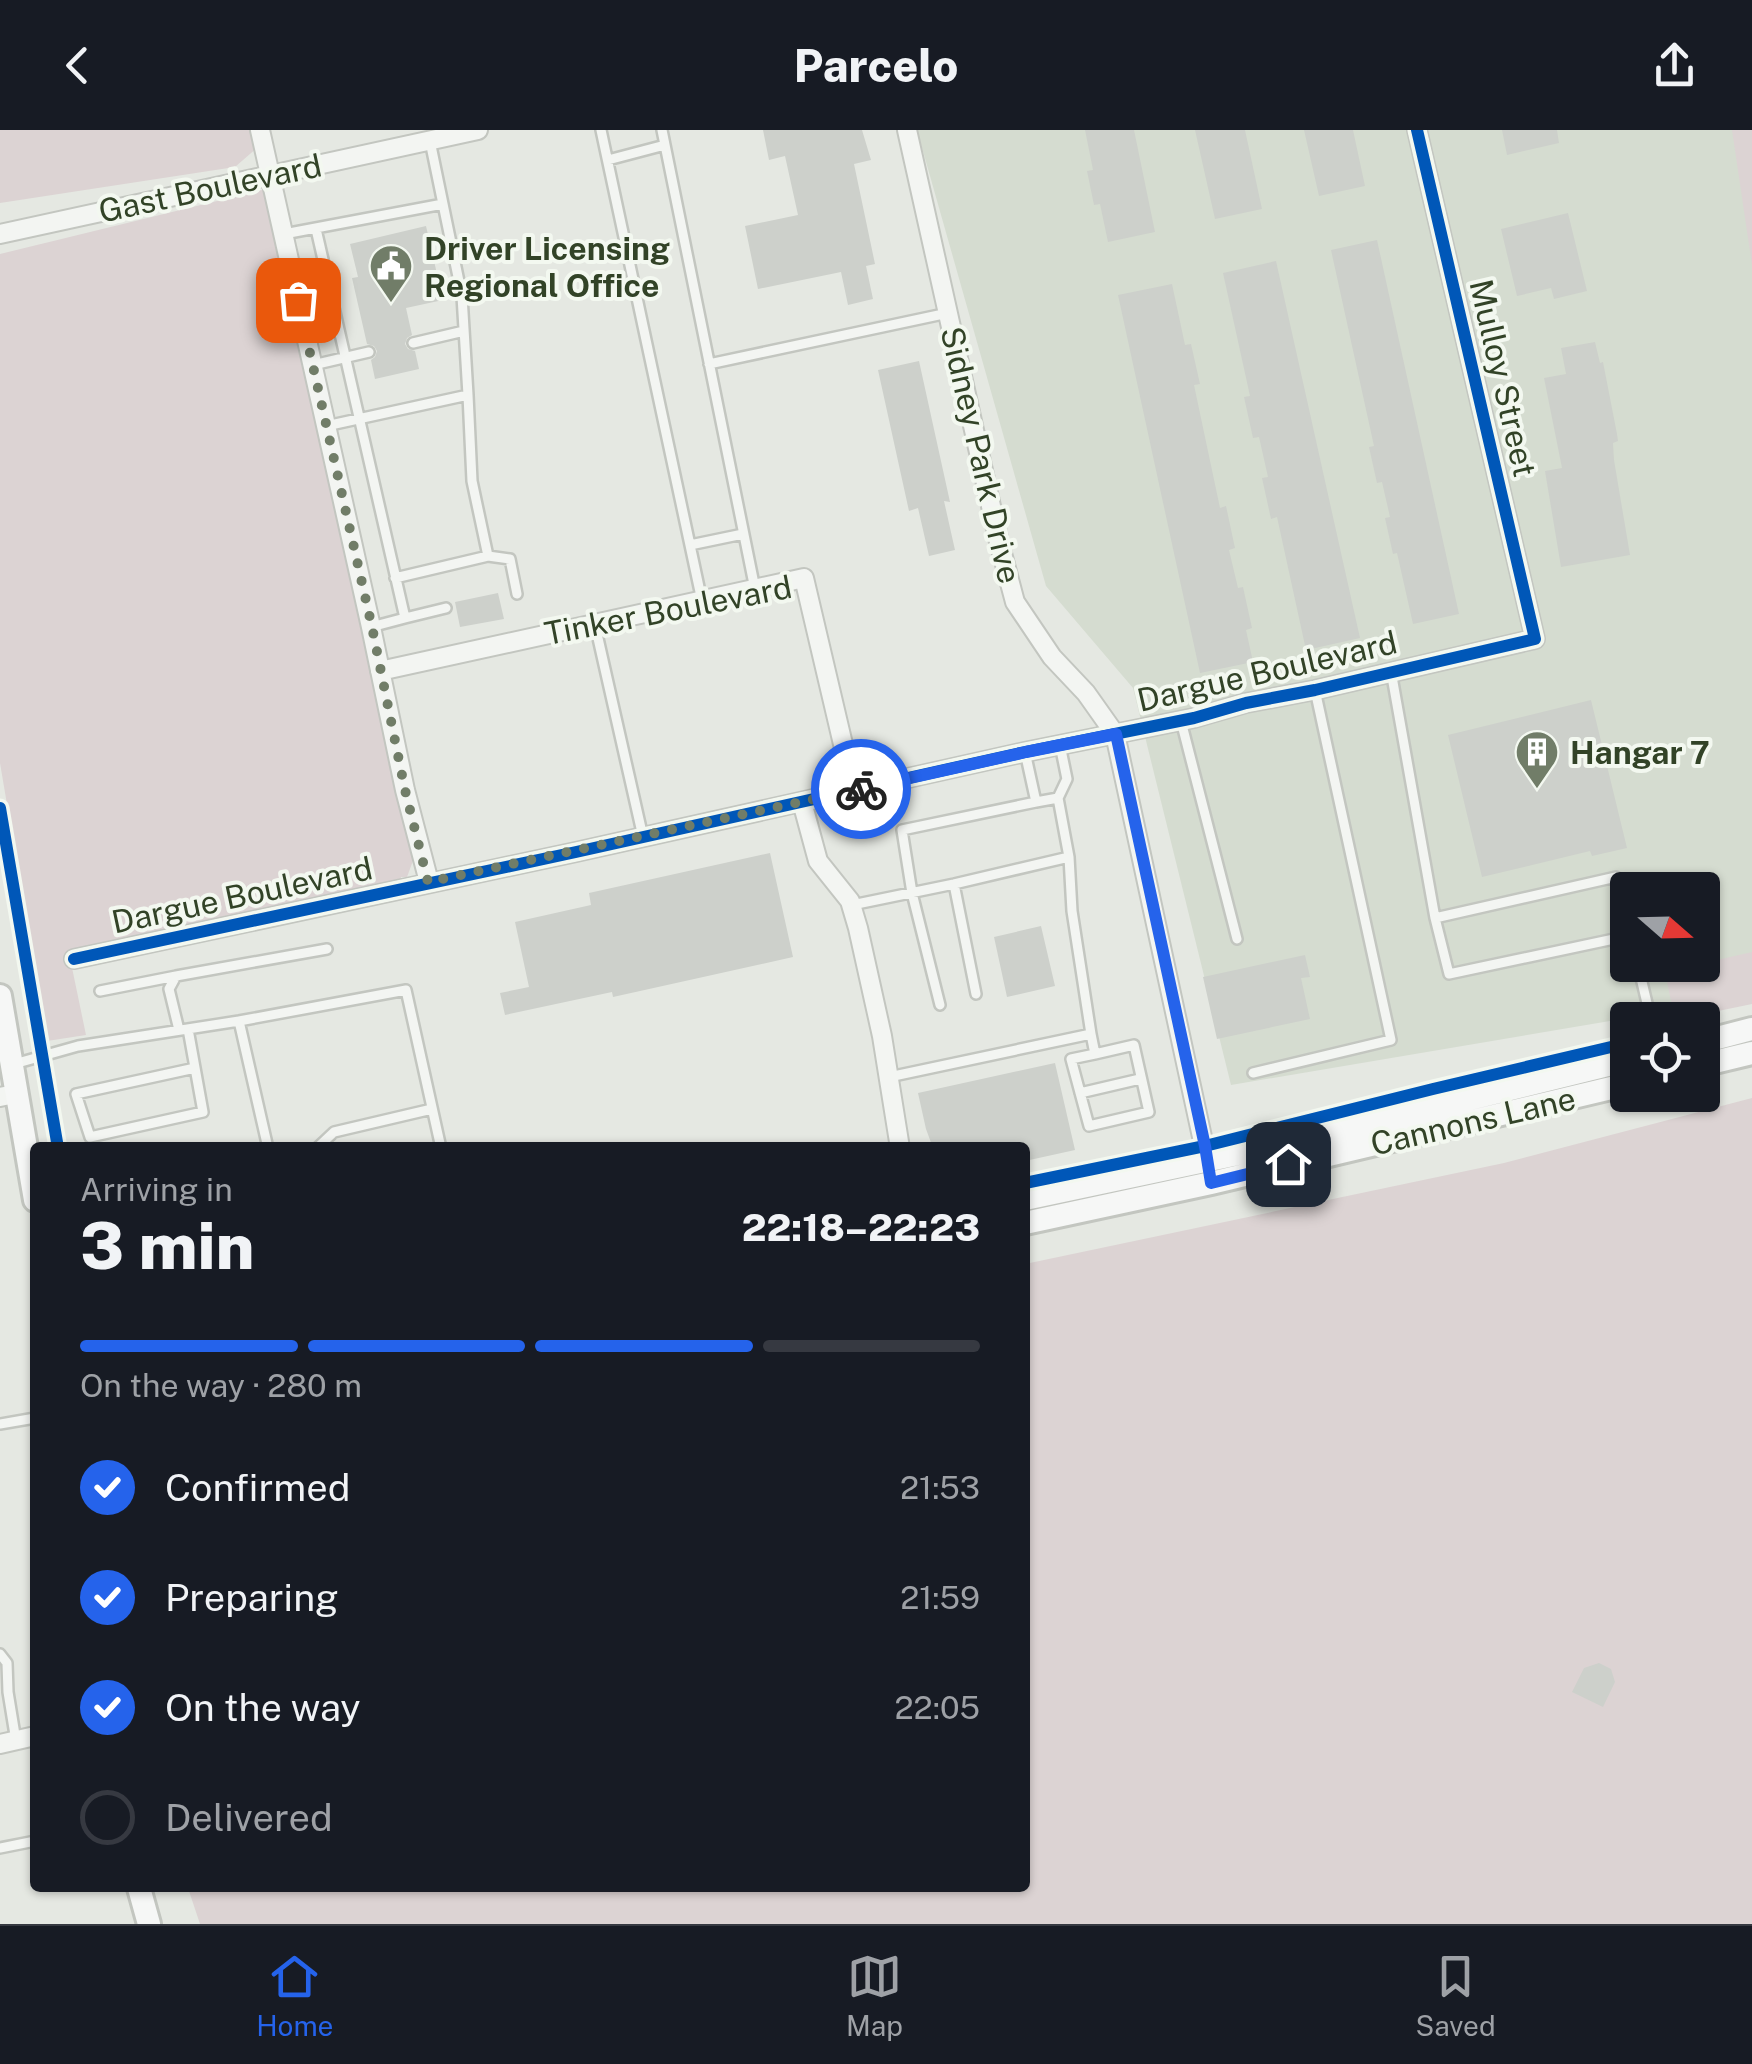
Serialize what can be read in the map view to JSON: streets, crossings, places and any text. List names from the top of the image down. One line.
{"streets":{"main road":["Cannons Lane"],"street":["Gast Boulevard","Mulloy Street","Sidney Park Drive","Tinker Boulevard","Dargue Boulevard"]},"crossings":[["Mulloy Street","Dargue Boulevard"],["Sidney Park Drive","Dargue Boulevard"],["Sidney Park Drive","Cannons Lane"],["Tinker Boulevard","Dargue Boulevard"]],"places":{"public building":["Driver Licensing Regional Office"],"building":["Hangar 7"]},"north":"right","page":{"header":"Parcelo","heading":["3 min","Arriving in","22:18–22:23"],"bar":"On the way · 280 m","list":[["Confirmed","21:53"],["Preparing","21:59"],["On the way","22:05"],"Delivered"],"tabs":["Home","Map","Saved"]}}
